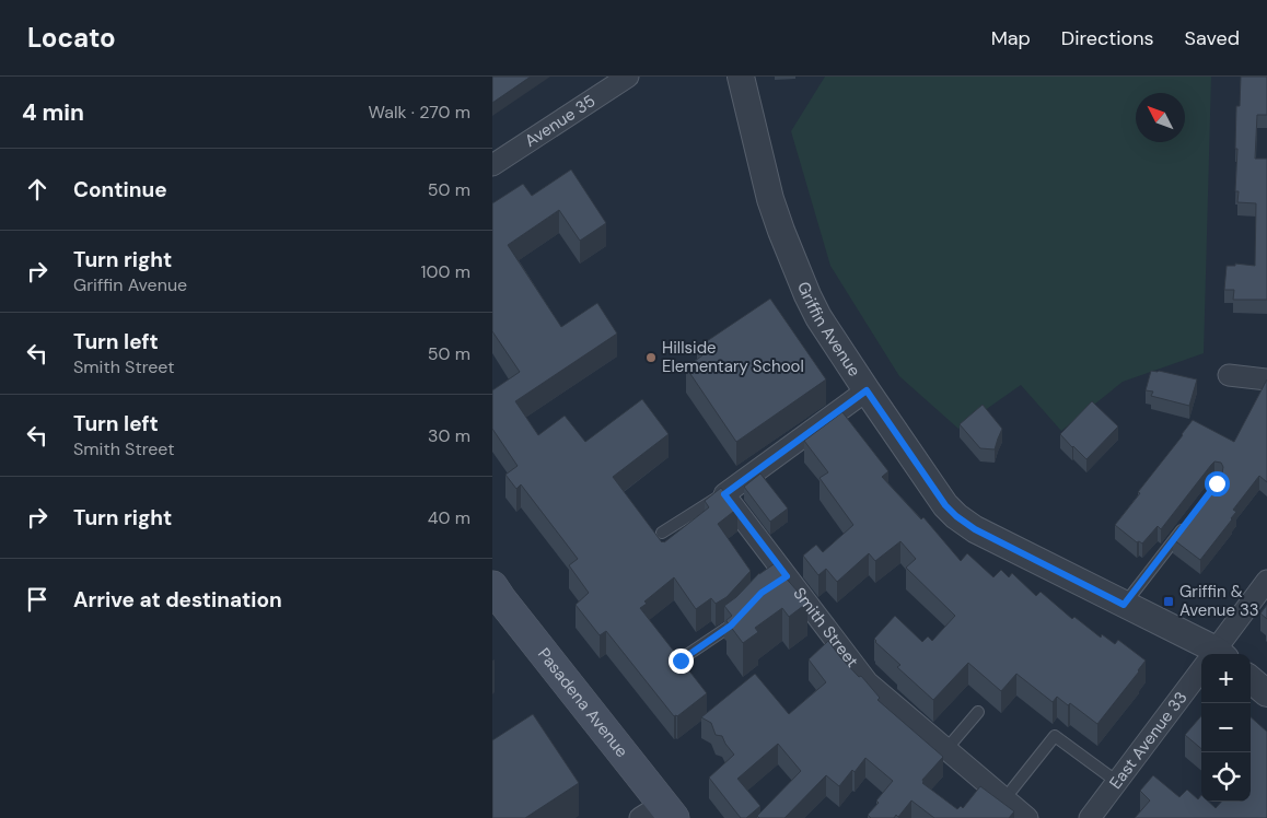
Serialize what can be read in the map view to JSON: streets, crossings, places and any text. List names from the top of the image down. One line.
{"streets":{"main road":["Pasadena Avenue"],"street":["Avenue 35","Griffin Avenue","Smith Street","East Avenue 33"]},"places":{"other":["Hillside Elementary School"],"transit":["Griffin & Avenue 33"]},"north":"top left","page":{"header":"Locato","nav":["Map","Directions","Saved"],"heading":["4 min","Walk · 270 m"],"list":[["Continue","50 m"],["Turn right","Griffin Avenue","100 m"],["Turn left","Smith Street","50 m"],["Turn left","Smith Street","30 m"],["Turn right","40 m"],"Arrive at destination"],"map_buttons":["+","−"]}}
